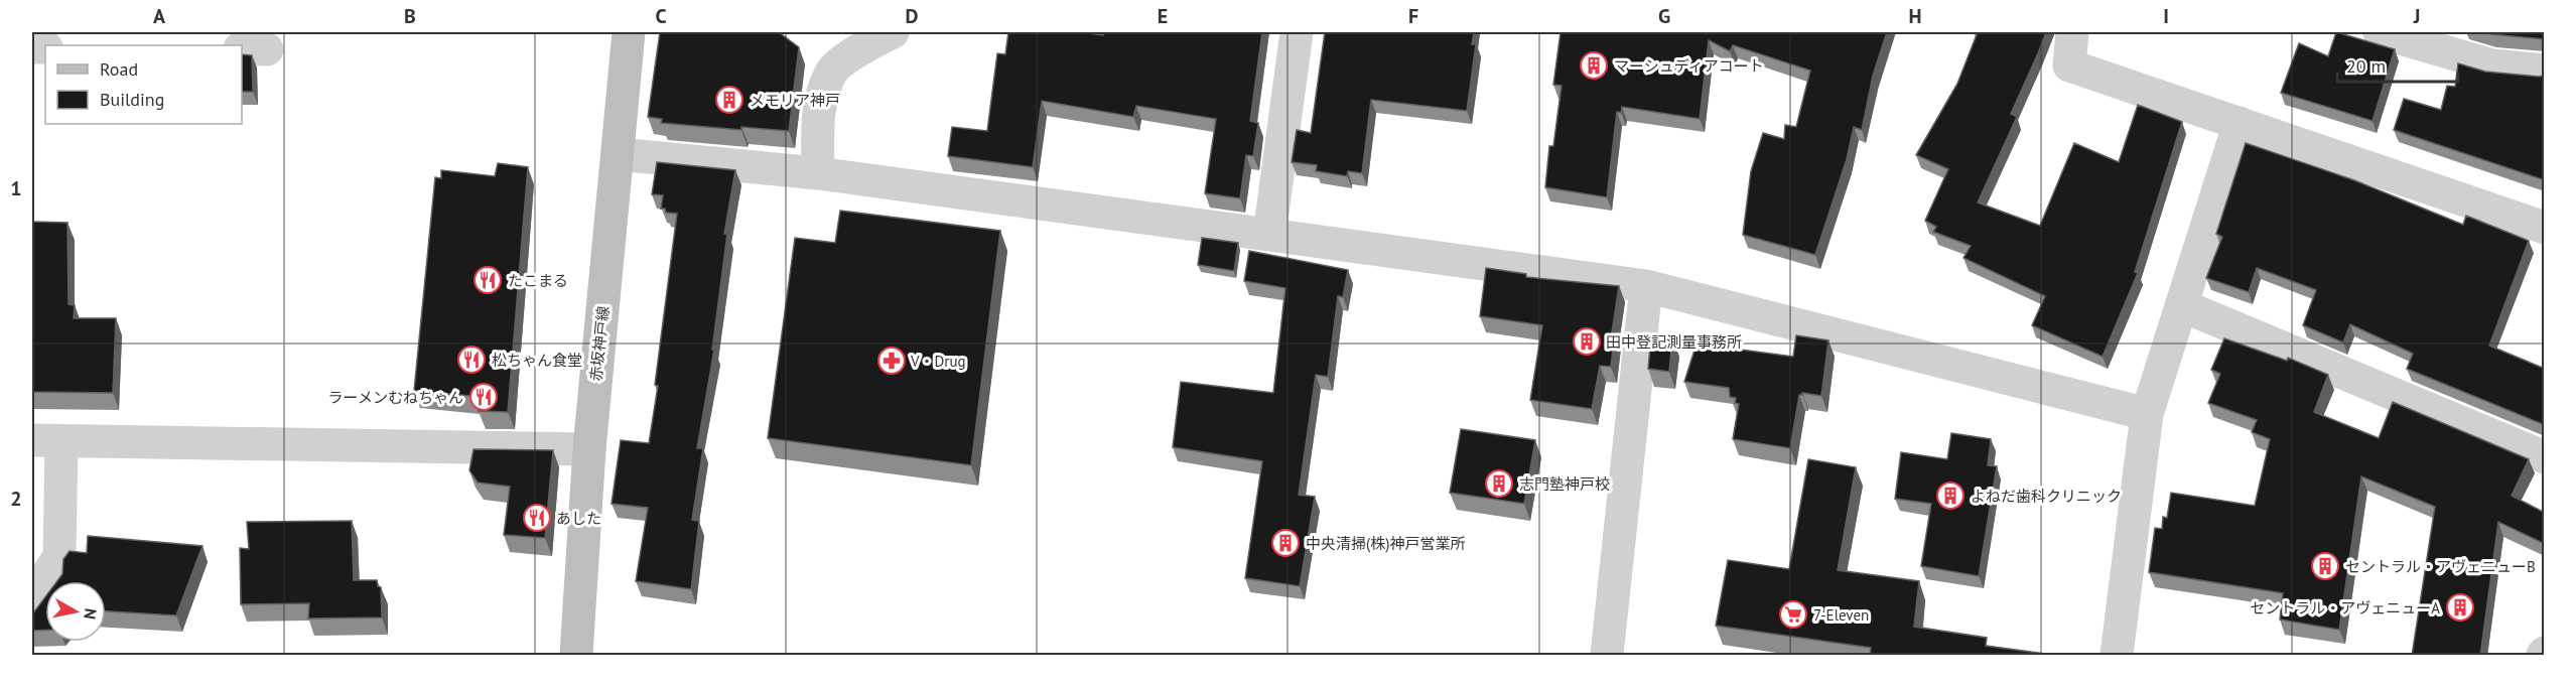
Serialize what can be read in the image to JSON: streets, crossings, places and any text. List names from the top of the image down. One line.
{"streets":{"main road":["赤坂神戸線"]},"places":{"building":["マーシュディアコート","メモリア神戸","田中登記測量事務所","志門塾神戸校","よねだ歯科クリニック","中央清掃(株)神戸営業所","セントラル・アヴェニューB","セントラル・アヴェニューA"],"restaurant":["たこまる","松ちゃん食堂","ラーメンむねちゃん","あした"],"pharmacy":["V・Drug"],"supermarket":["7-Eleven"]},"legend":["Road","Building"],"scale_bar":"20 m","north":"right","grid":{"columns":["A","B","C","D","E","F","G","H","I","J"],"rows":["1","2"]}}
